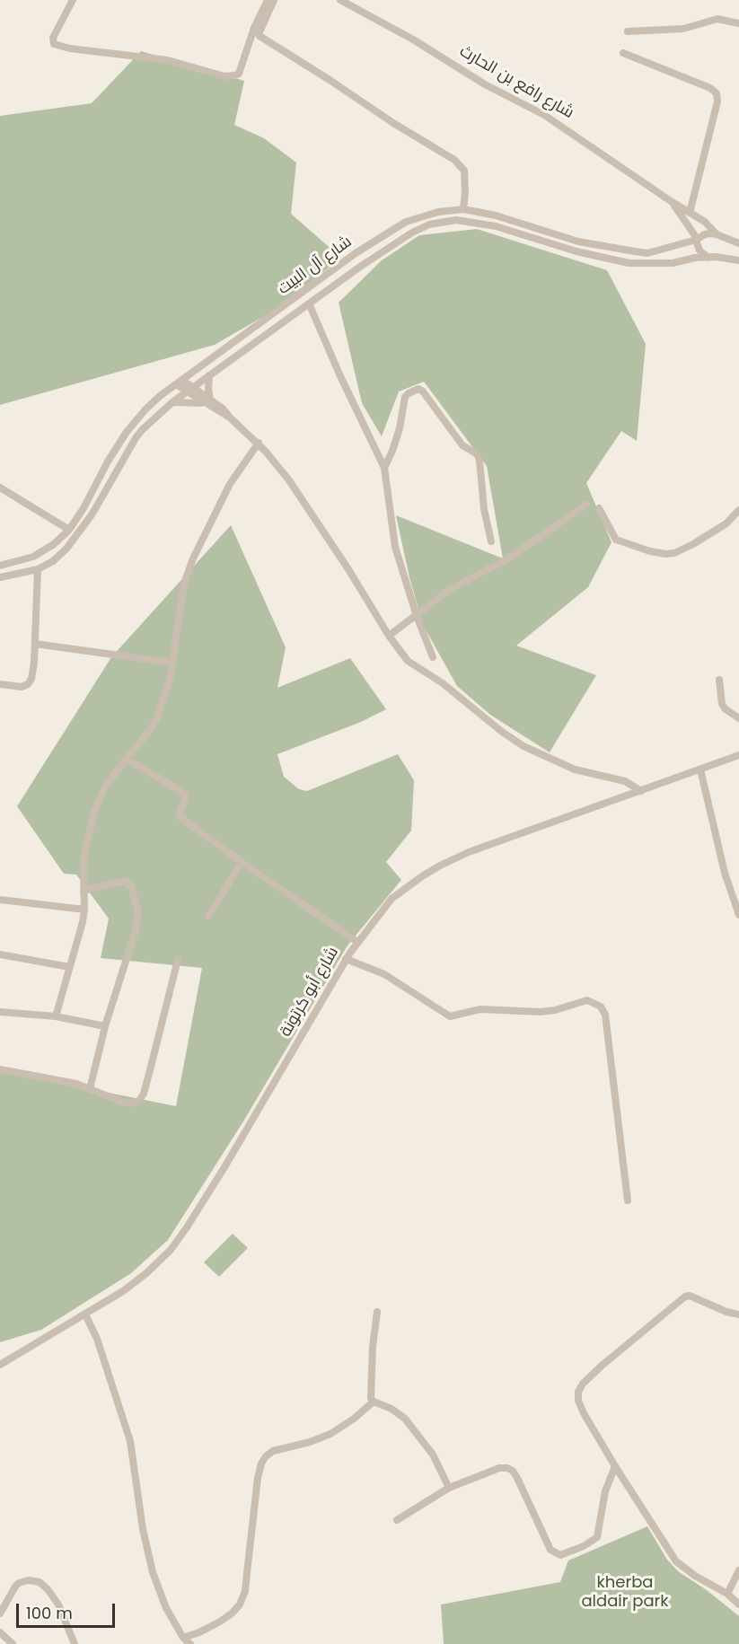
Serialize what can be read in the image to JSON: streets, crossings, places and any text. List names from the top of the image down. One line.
{"streets":{"street":["شارع رافع بن الحارث","شارع آل البيت","شارع أبو كرتونة"]},"crossings":[["شارع رافع بن الحارث","شارع آل البيت"]],"parks":["kherba aldair park"],"scale_bar":"100 m"}
